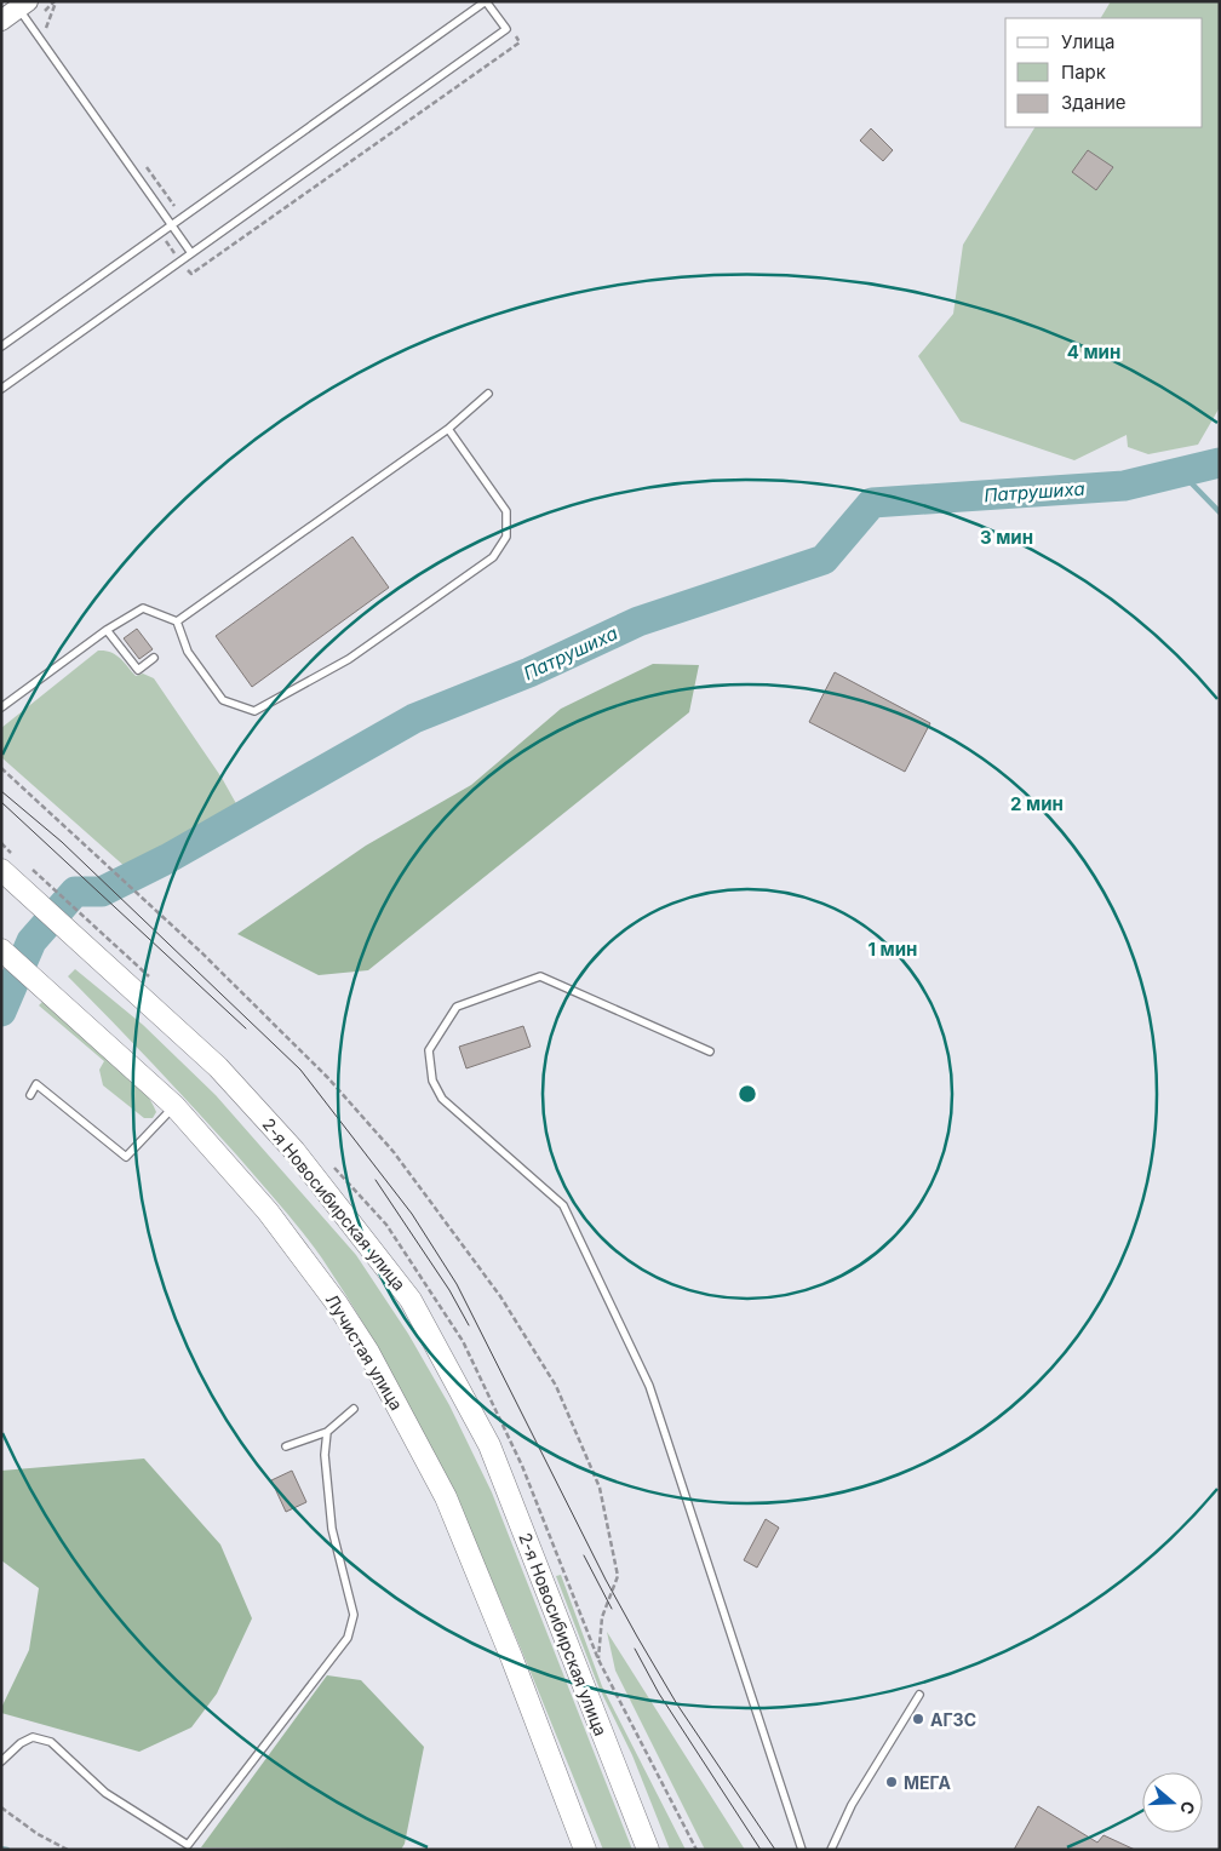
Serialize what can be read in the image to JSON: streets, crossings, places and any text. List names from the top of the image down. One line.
{"streets":{"main road":["2-я Новосибирская улица","Лучистая улица"]},"water":["Патрушиха"],"places":["АГЗС","МЕГА"],"legend":["Улица","Парк","Здание"],"north":"right","rings":["4 мин","3 мин","2 мин","1 мин"]}
